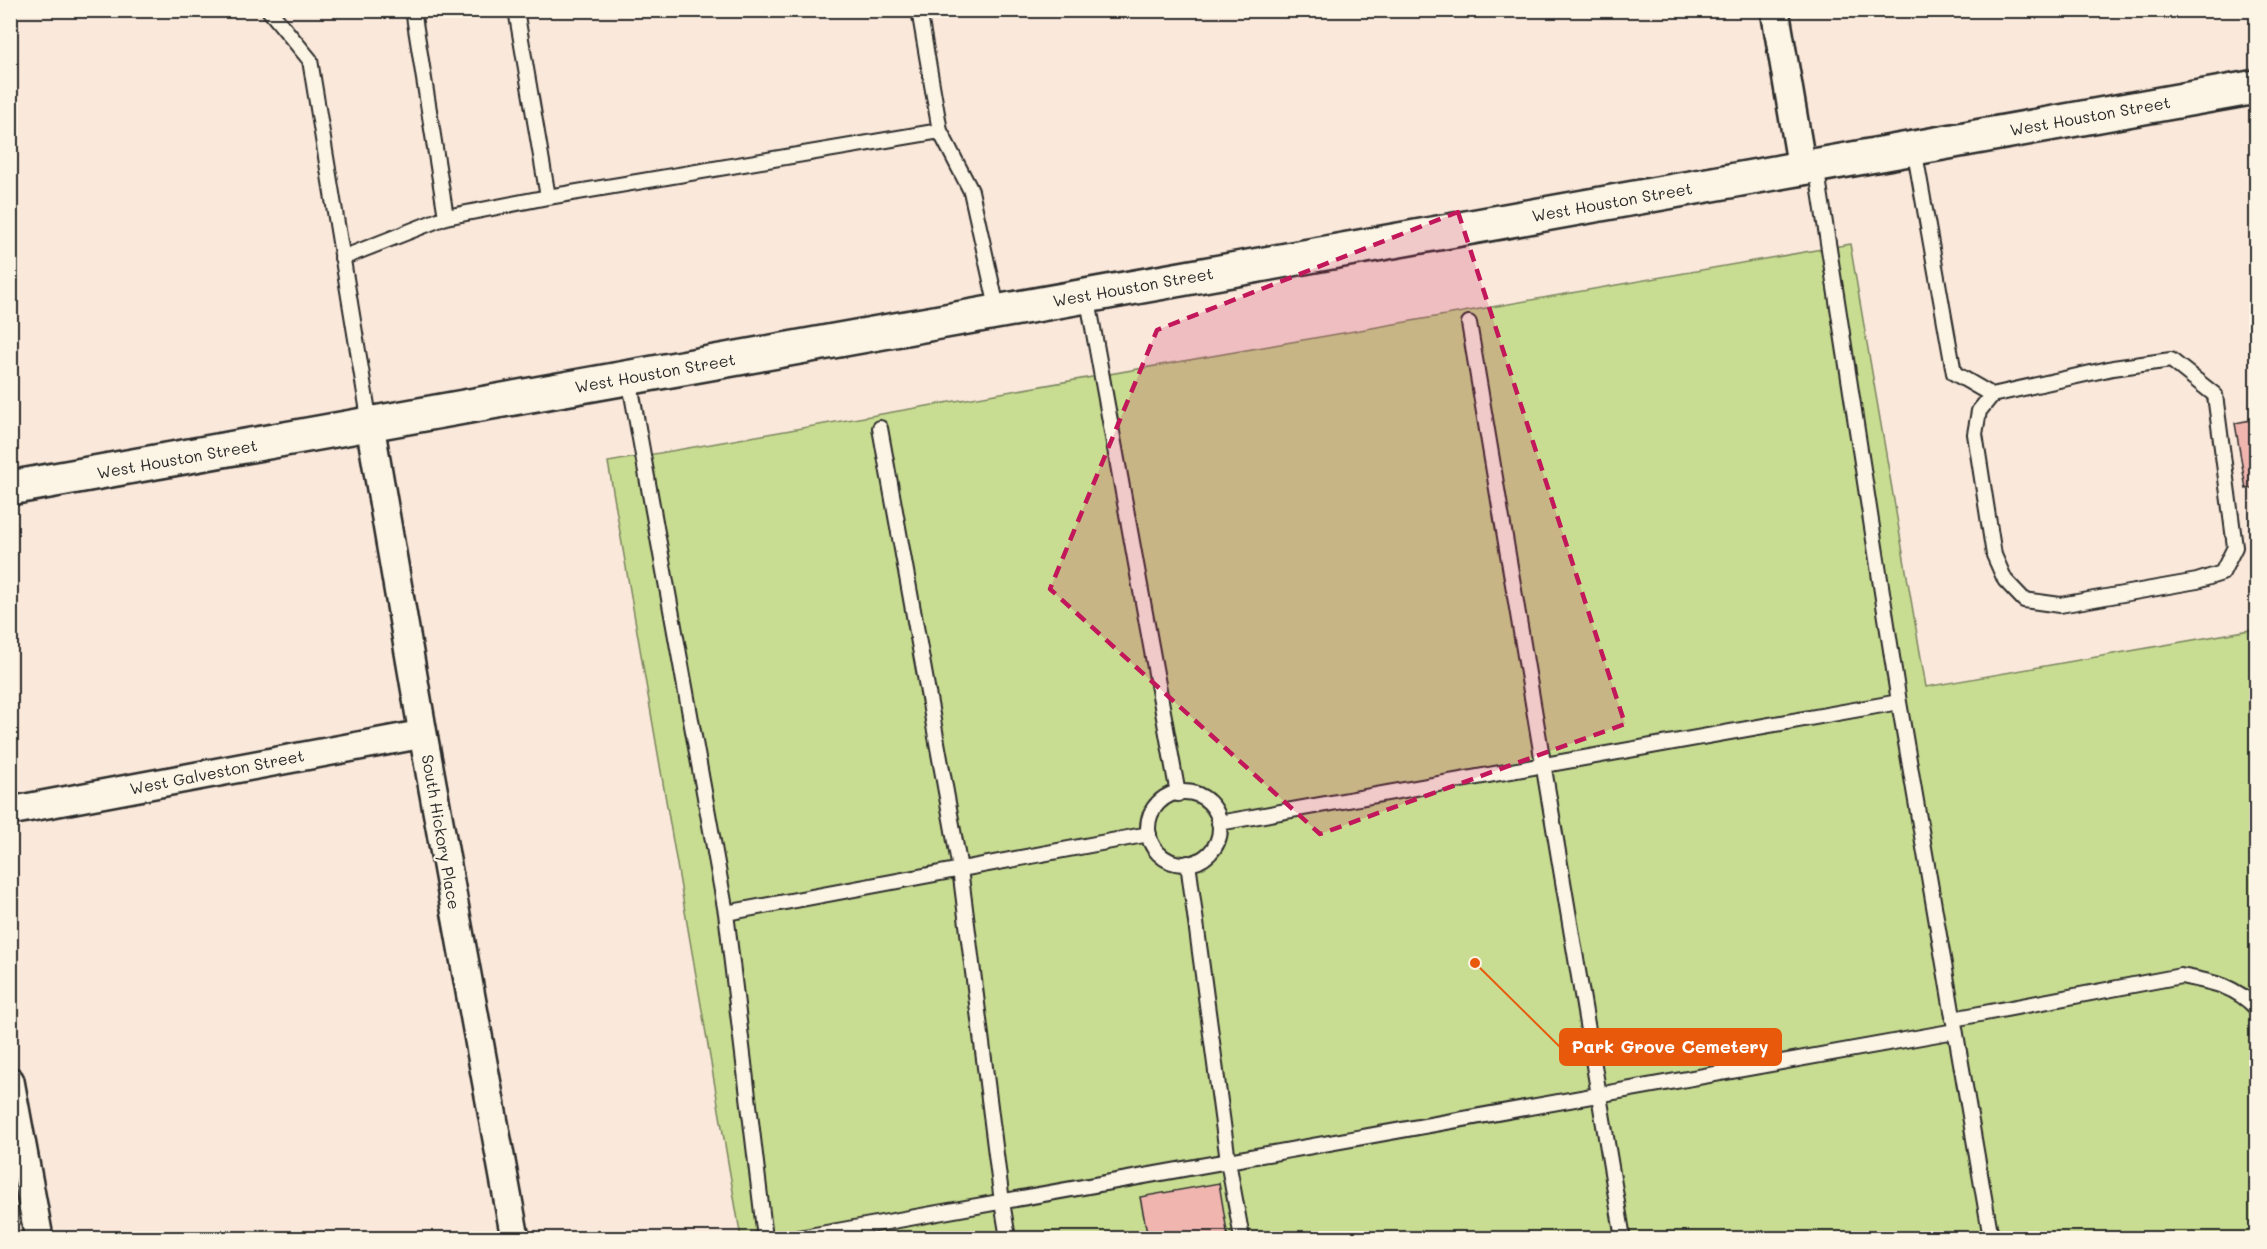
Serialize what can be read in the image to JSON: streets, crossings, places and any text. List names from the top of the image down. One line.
{"streets":{"main road":["West Houston Street"],"street":["West Galveston Street","South Hickory Place"]},"crossings":[["West Houston Street","South Hickory Place"],["West Galveston Street","South Hickory Place"]],"places":["Park Grove Cemetery"]}
